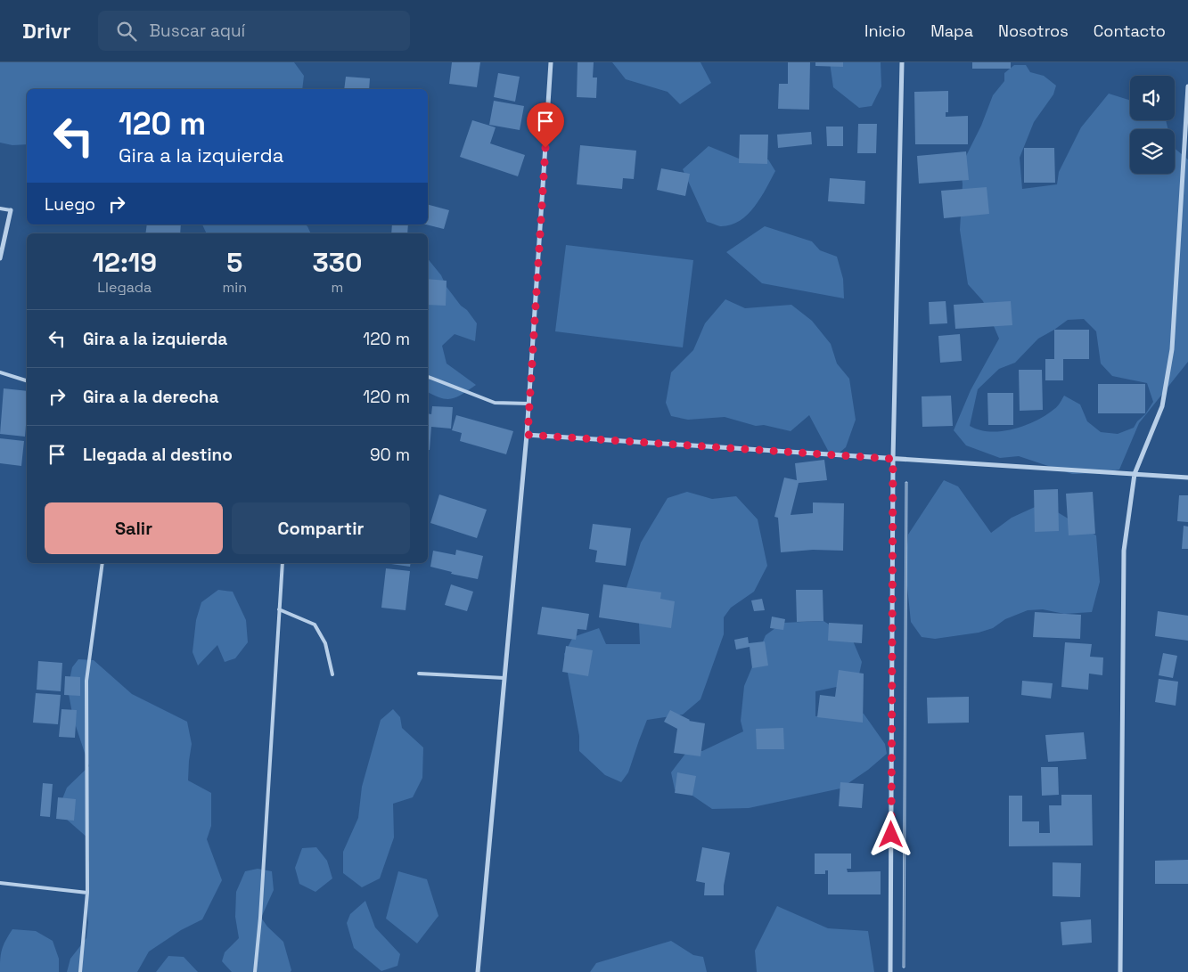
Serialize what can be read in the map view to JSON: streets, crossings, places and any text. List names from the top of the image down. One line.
{"page":{"header":"Drivr","search":"Buscar aquí","nav":["Inicio","Mapa","Nosotros","Contacto"],"turn":["120 m","Gira a la izquierda"],"then":"Luego","eta":["12:19","Llegada","5","min","330","m"],"list":[{"name":"Gira a la izquierda","value":"120 m"},{"name":"Gira a la derecha","value":"120 m"},{"name":"Llegada al destino","value":"90 m"}],"buttons":["Salir","Compartir"]}}
